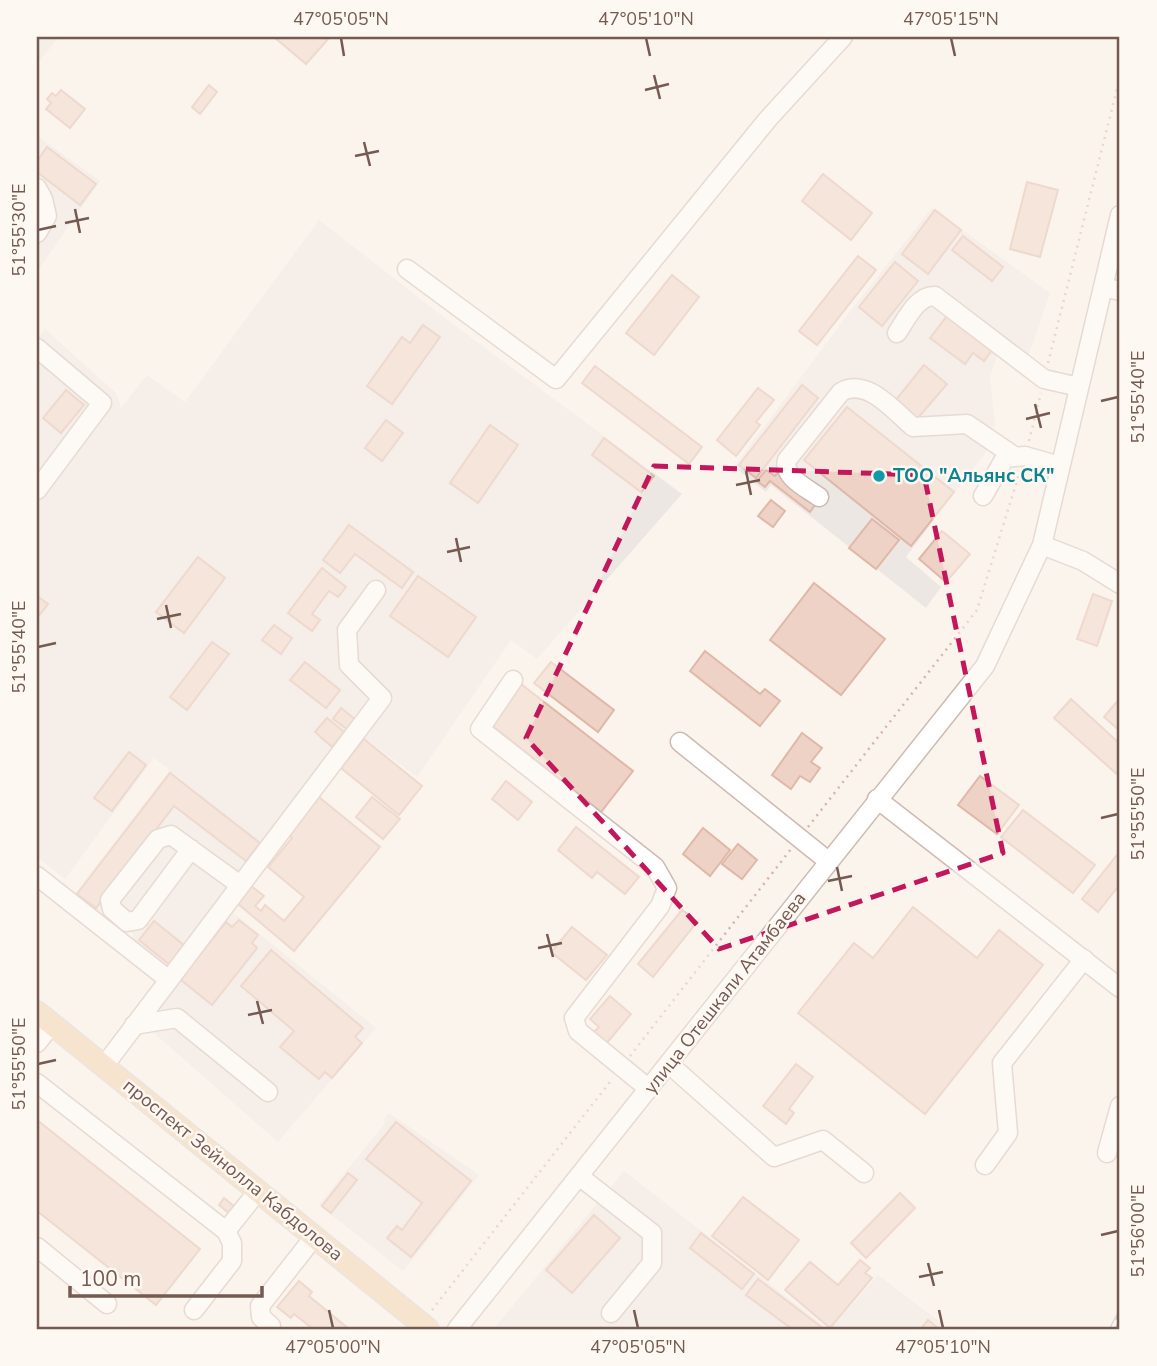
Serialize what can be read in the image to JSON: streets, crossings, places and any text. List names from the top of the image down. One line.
{"streets":{"main road":["проспект Зейнолла Кабдолова"],"street":["улица Отешкали Атамбаева"]},"places":["ТОО \"Альянс СК\""],"scale_bar":"100 m","coordinates":["47°05'05\"N","47°05'10\"N","47°05'15\"N","51°55'30\"E","51°55'40\"E","51°55'50\"E","51°56'00\"E","47°05'00\"N"]}
